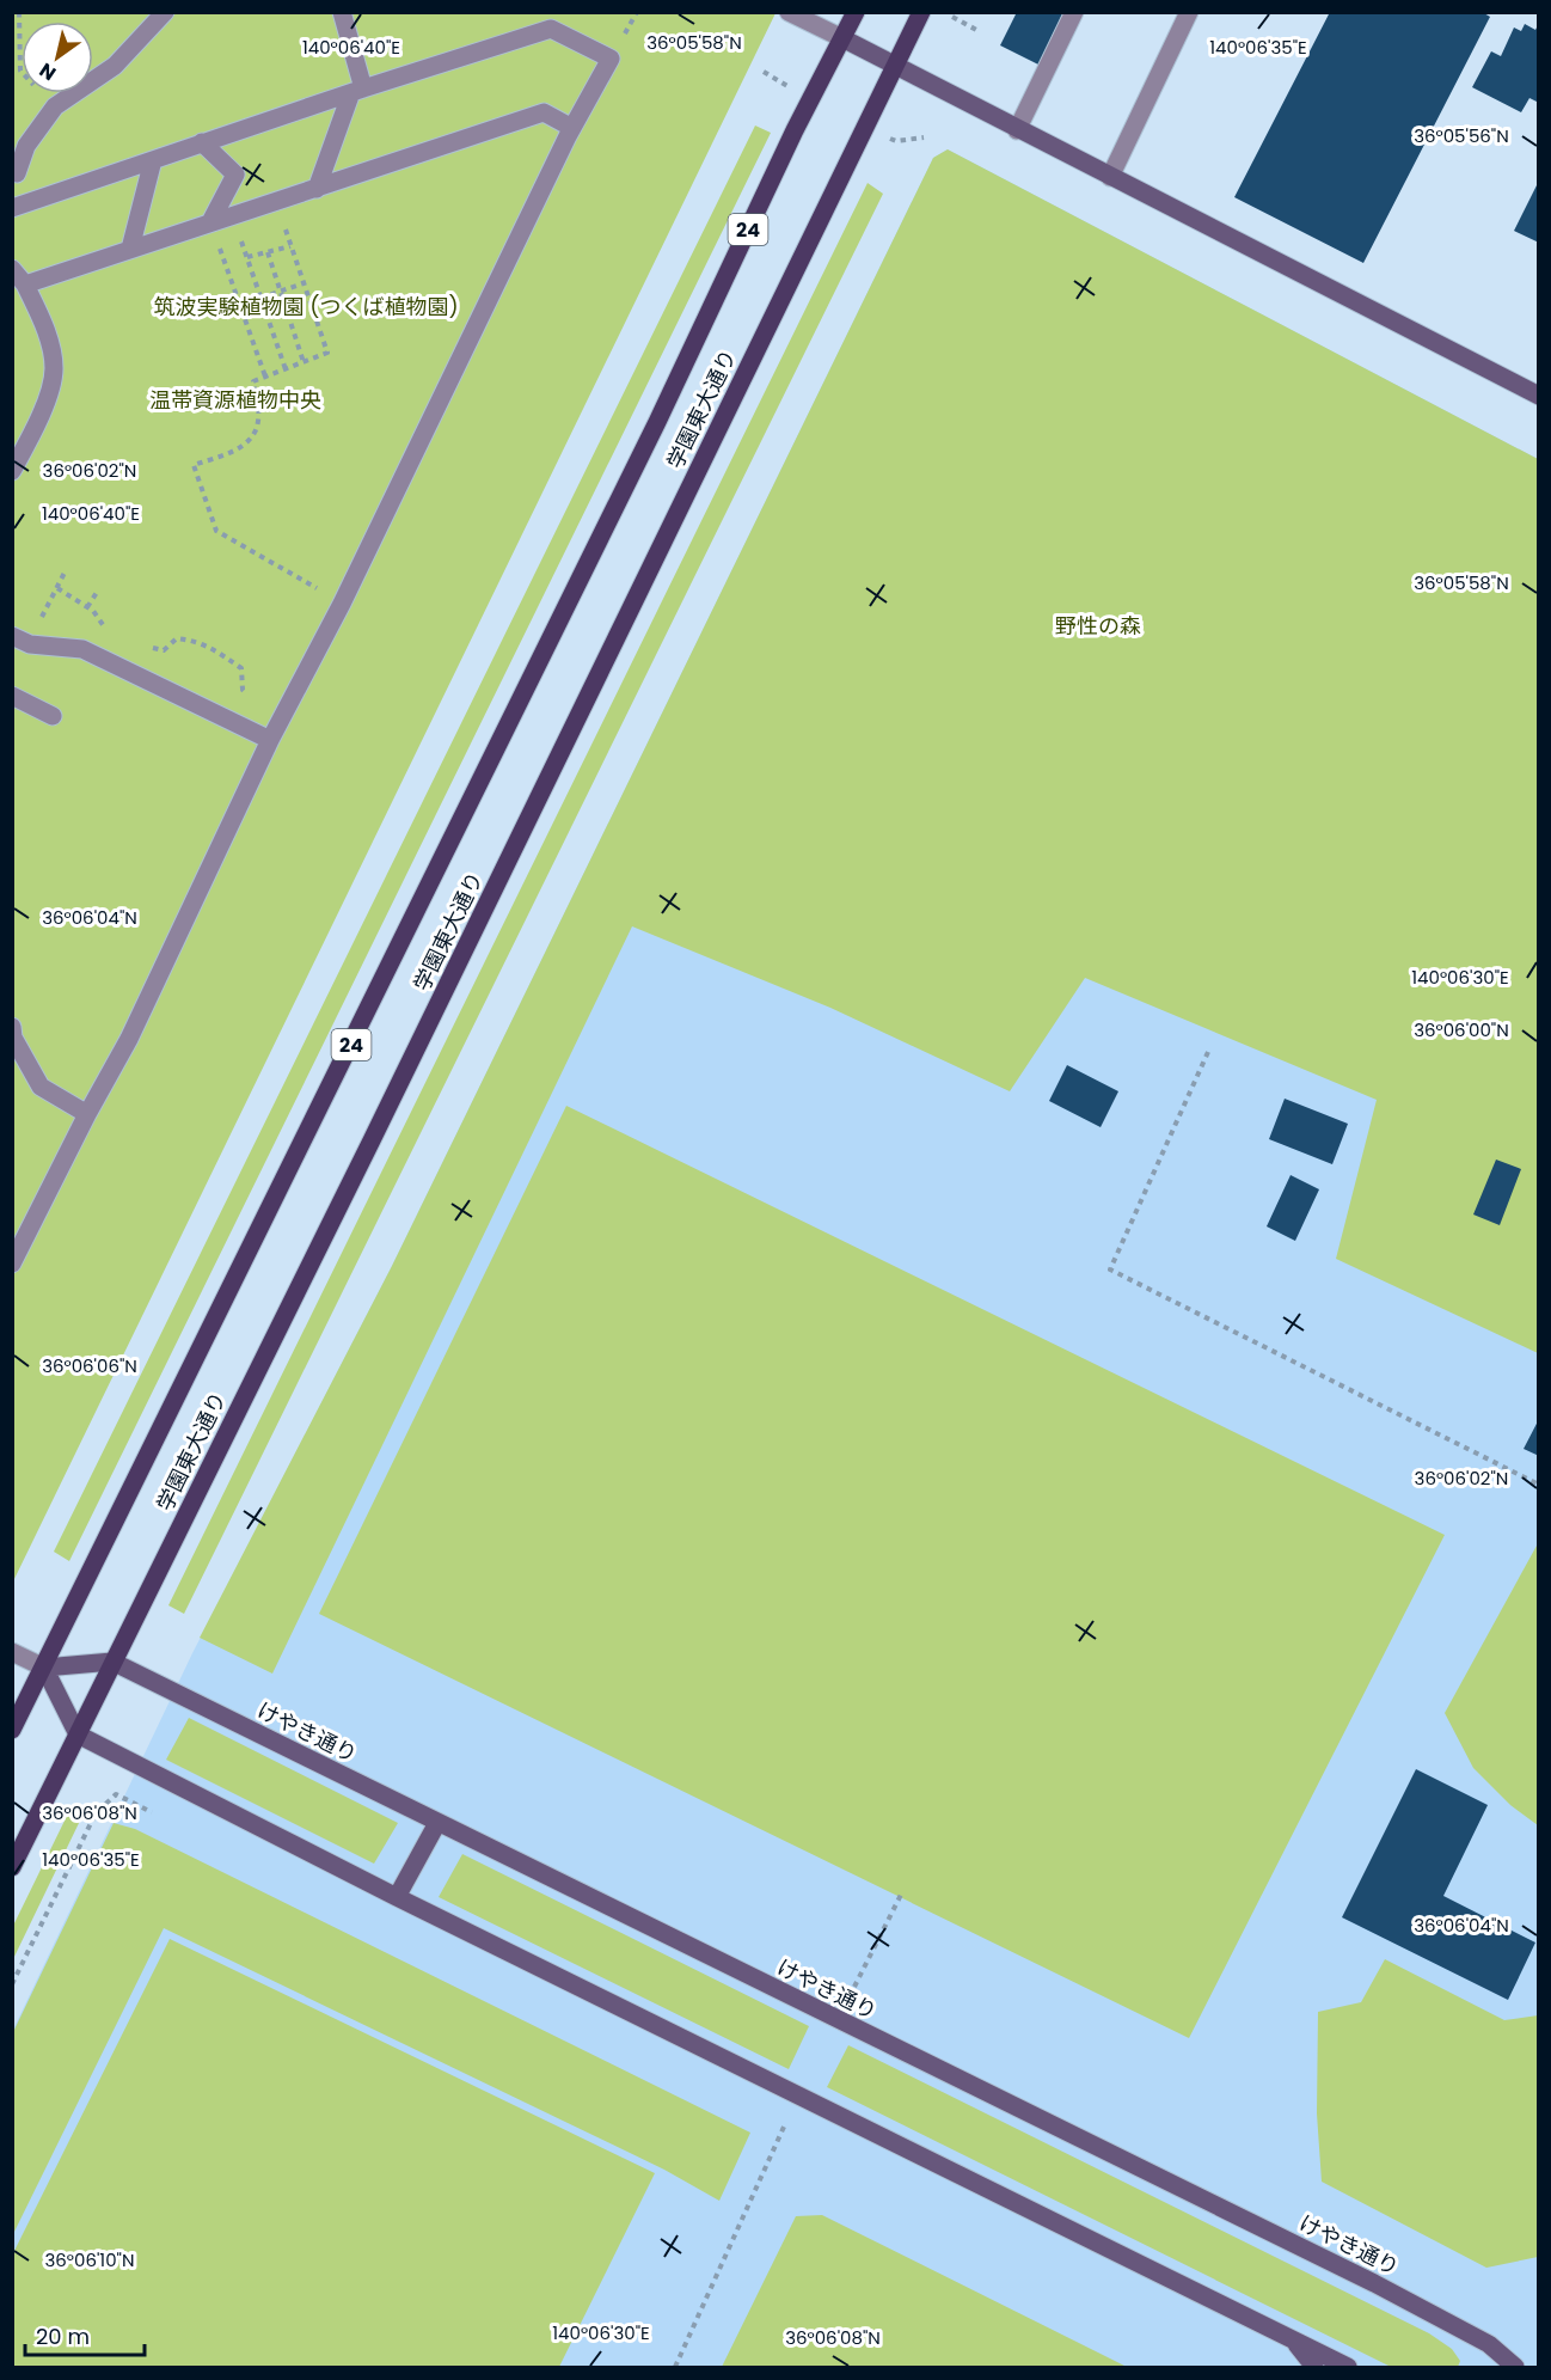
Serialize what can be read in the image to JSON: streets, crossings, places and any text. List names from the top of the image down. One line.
{"streets":{"main road":["24","学園東大通り"],"street":["けやき通り"]},"crossings":[["学園東大通り","けやき通り"]],"parks":["筑波実験植物園 (つくば植物園)","温帯資源植物中央","野性の森"],"scale_bar":"20 m","north":"bottom left","coordinates":["36°05'58\"N","140°06'40\"E","140°06'35\"E","36°05'56\"N","36°06'02\"N","36°06'04\"N","140°06'30\"E","36°06'00\"N","36°06'06\"N","36°06'08\"N","36°06'10\"N"]}
